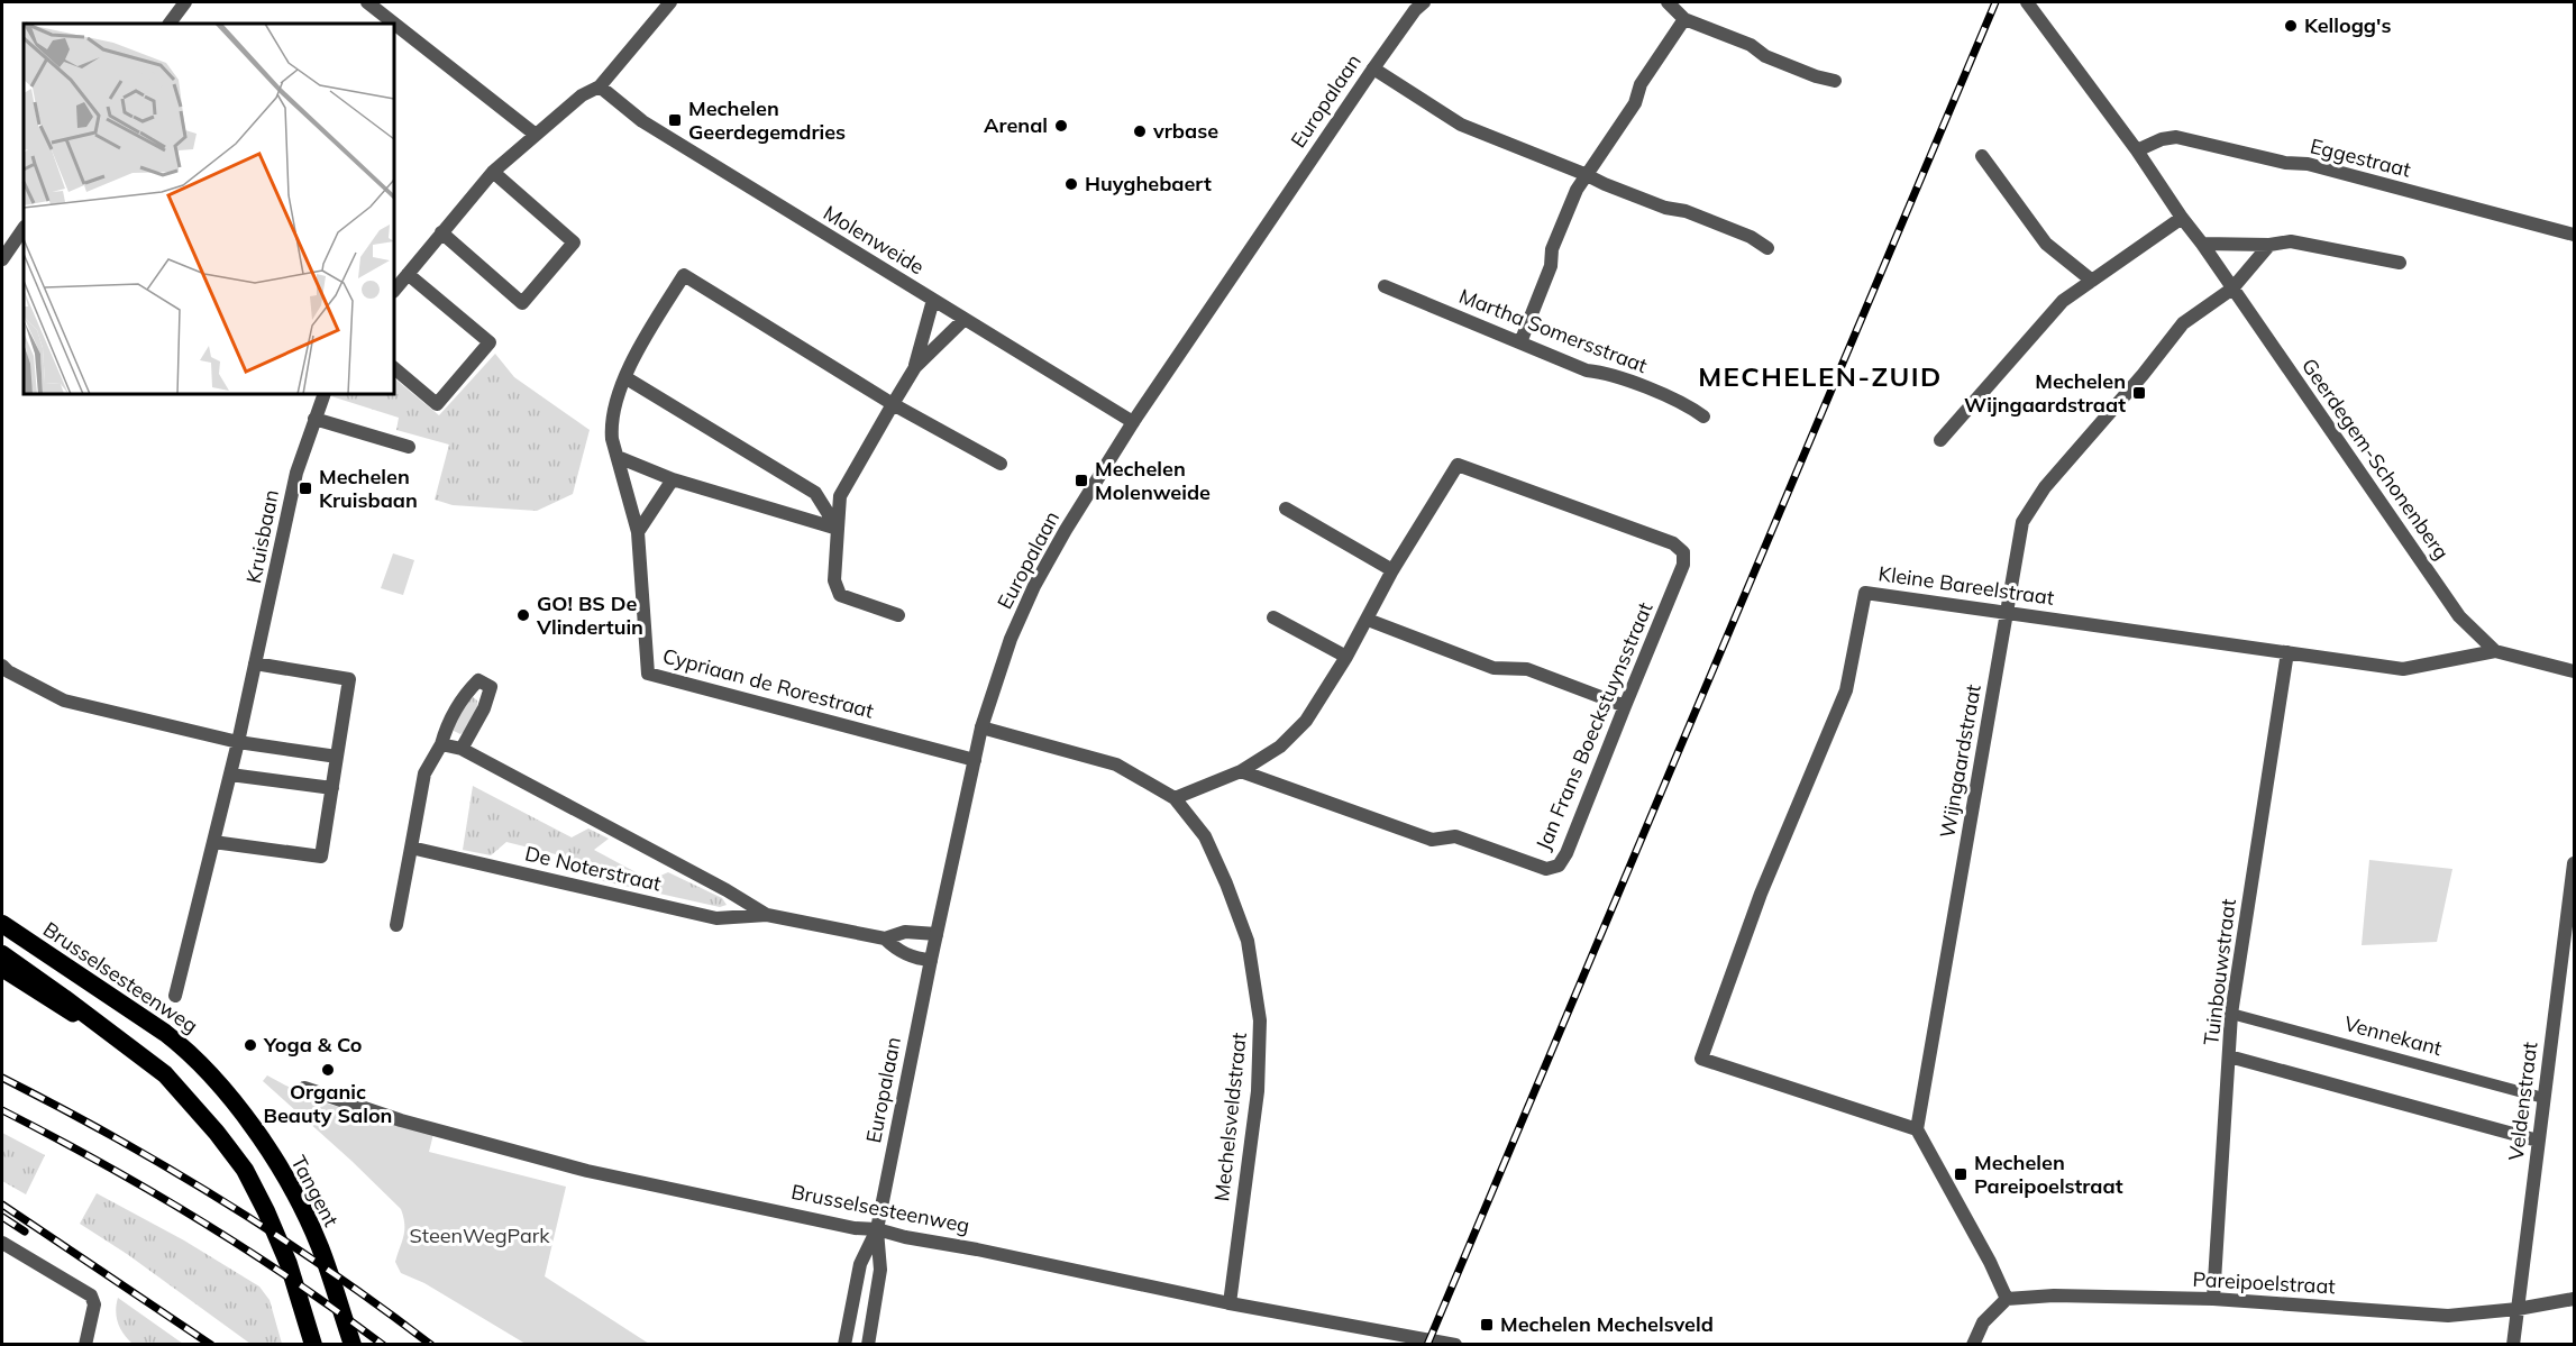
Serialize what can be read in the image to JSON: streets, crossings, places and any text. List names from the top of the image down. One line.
{"streets":{"highway":["Brusselsesteenweg","Tangent"],"street":["Europalaan","Eggestraat","Molenweide","Martha Somersstraat","Geerdegem-Schonenberg","Kruisbaan","Kleine Bareelstraat","Cypriaan de Rorestraat","Jan Frans Boeckstuynsstraat","Wijngaardstraat","De Noterstraat","Tuinbouwstraat","Vennekant","Veldenstraat","Mechelsveldstraat","Pareipoelstraat"]},"crossings":[["Europalaan","Molenweide"],["Europalaan","Cypriaan de Rorestraat"],["Europalaan","De Noterstraat"],["Europalaan","Brusselsesteenweg"],["Europalaan","Mechelsveldstraat"],["Eggestraat","Geerdegem-Schonenberg"],["Geerdegem-Schonenberg","Kleine Bareelstraat"],["Geerdegem-Schonenberg","Wijngaardstraat"],["Kleine Bareelstraat","Wijngaardstraat"],["Kleine Bareelstraat","Tuinbouwstraat"],["Tuinbouwstraat","Vennekant"],["Tuinbouwstraat","Pareipoelstraat"],["Brusselsesteenweg","Mechelsveldstraat"],["Brusselsesteenweg","Tangent"],["Vennekant","Veldenstraat"],["Veldenstraat","Pareipoelstraat"]],"districts":["MECHELEN-ZUID"],"parks":["SteenWegPark"],"places":{"other":["Kellogg's","Arenal","vrbase","Huyghebaert","GO! BS De Vlindertuin","Yoga & Co","Organic Beauty Salon"],"transit":["Mechelen Geerdegemdries","Mechelen Wijngaardstraat","Mechelen Molenweide","Mechelen Kruisbaan","Mechelen Pareipoelstraat","Mechelen Mechelsveld"]}}
